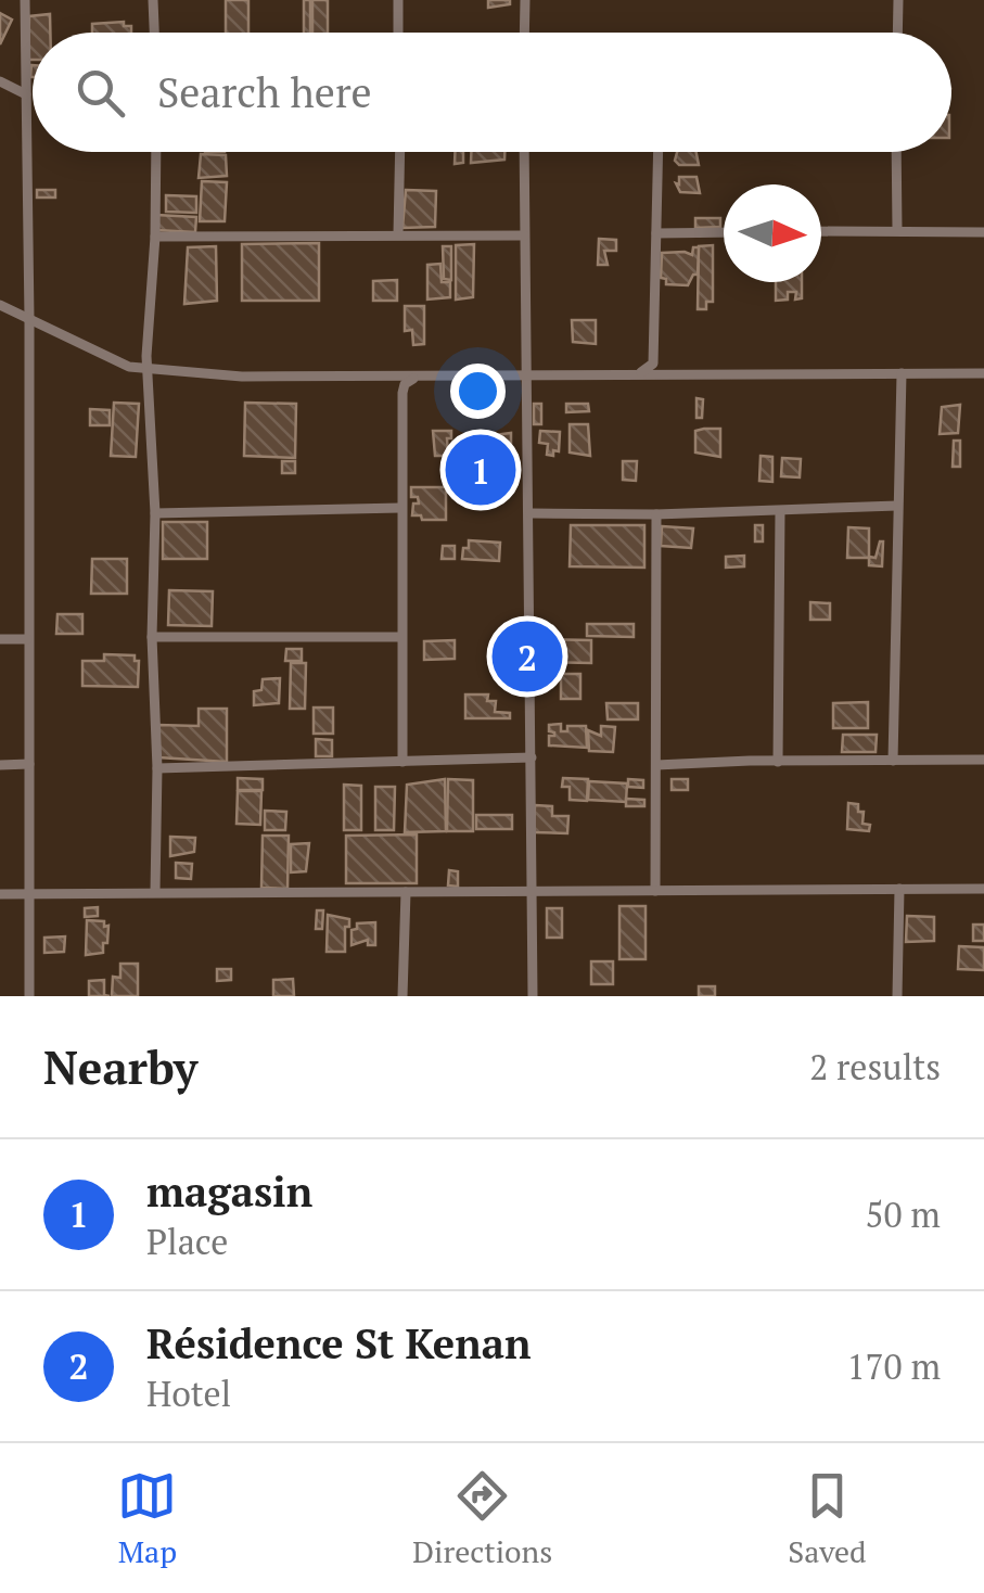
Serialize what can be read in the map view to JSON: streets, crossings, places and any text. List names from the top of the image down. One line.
{"north":"right","page":{"search":"Search here","pins":["1","2"],"heading":["Nearby","2 results"],"list":[{"mark":"1","name":"magasin","note":"Place","value":"50 m"},{"mark":"2","name":"Résidence St Kenan","note":"Hotel","value":"170 m"}],"nav":["Map","Directions","Saved"]}}
